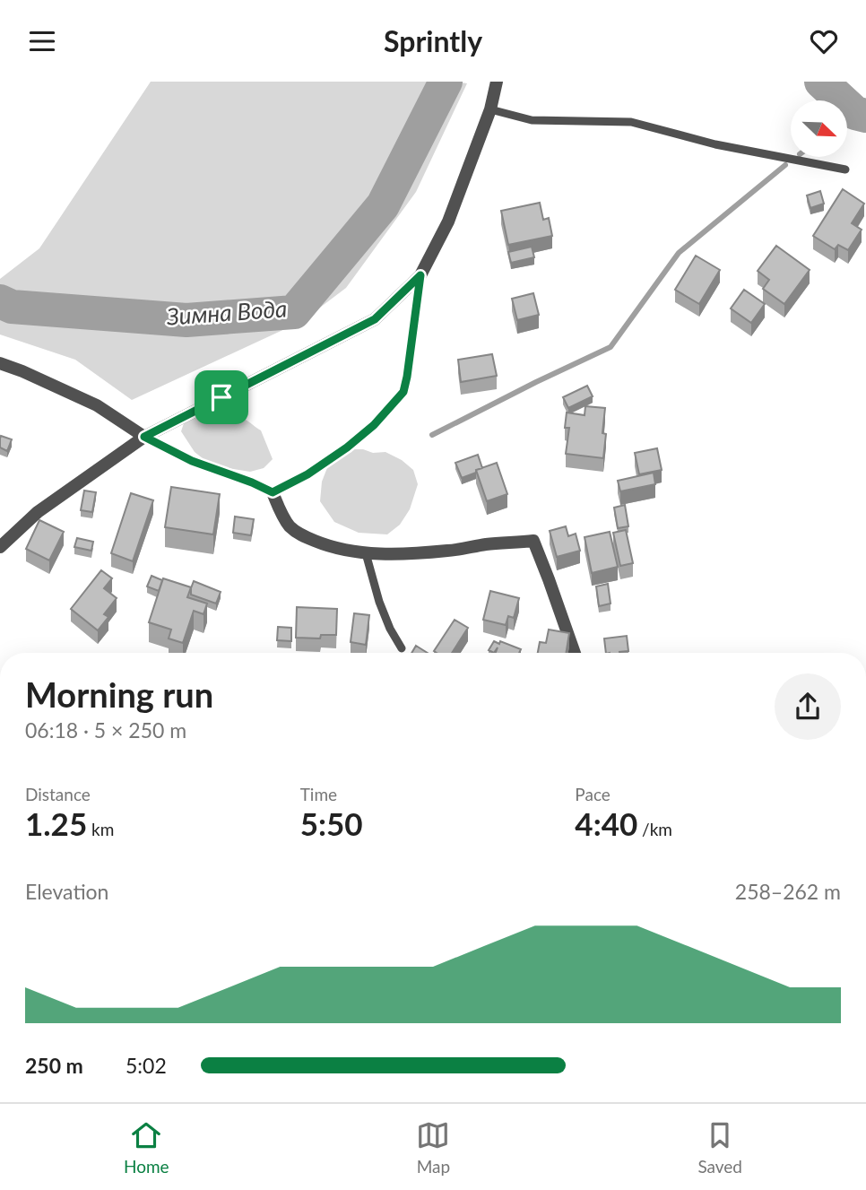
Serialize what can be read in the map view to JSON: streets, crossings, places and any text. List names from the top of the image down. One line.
{"water":["Зимна Вода"],"north":"bottom right","page":{"header":"Sprintly","heading":["Morning run","06:18 · 5 × 250 m"],"stats":[["Distance","1.25 km"],["Time","5:50"],["Pace","4:40 /km"]],"chart":["Elevation","258–262 m"],"list":[{"name":"250 m","note":"5:02"}],"tabs":["Home","Map","Saved"]}}
